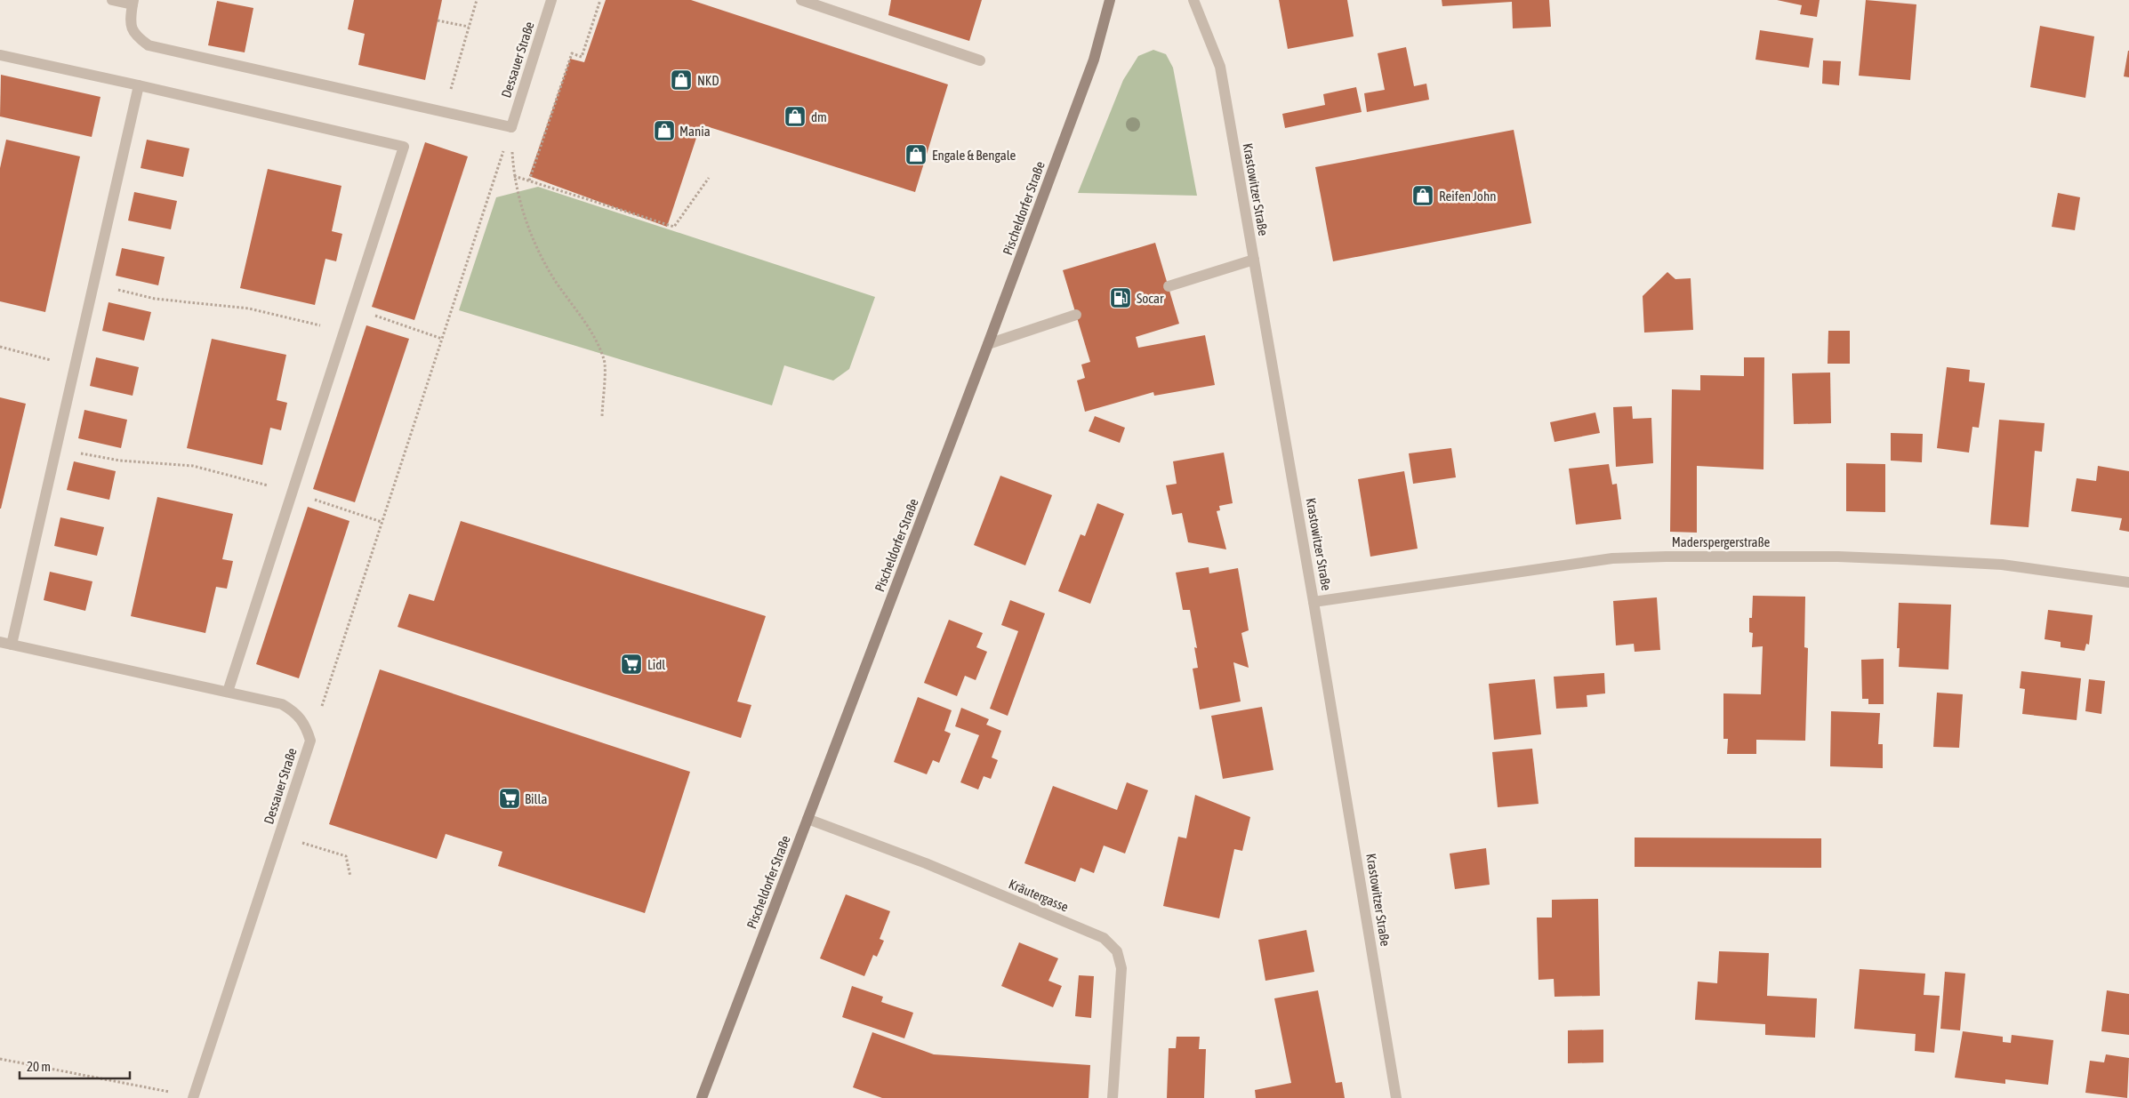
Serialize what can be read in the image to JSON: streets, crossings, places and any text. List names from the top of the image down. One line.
{"streets":{"main road":["Pischeldorfer Straße"],"street":["Dessauer Straße","Krastowitzer Straße","Maderspergerstraße","Kräutergasse"]},"crossings":[["Krastowitzer Straße","Maderspergerstraße"],["Pischeldorfer Straße","Kräutergasse"]],"places":{"shop":["NKD","dm","Mania","Engale & Bengale","Reifen John"],"fuel station":["Socar"],"supermarket":["Lidl","Billa"]},"scale_bar":"20 m"}
